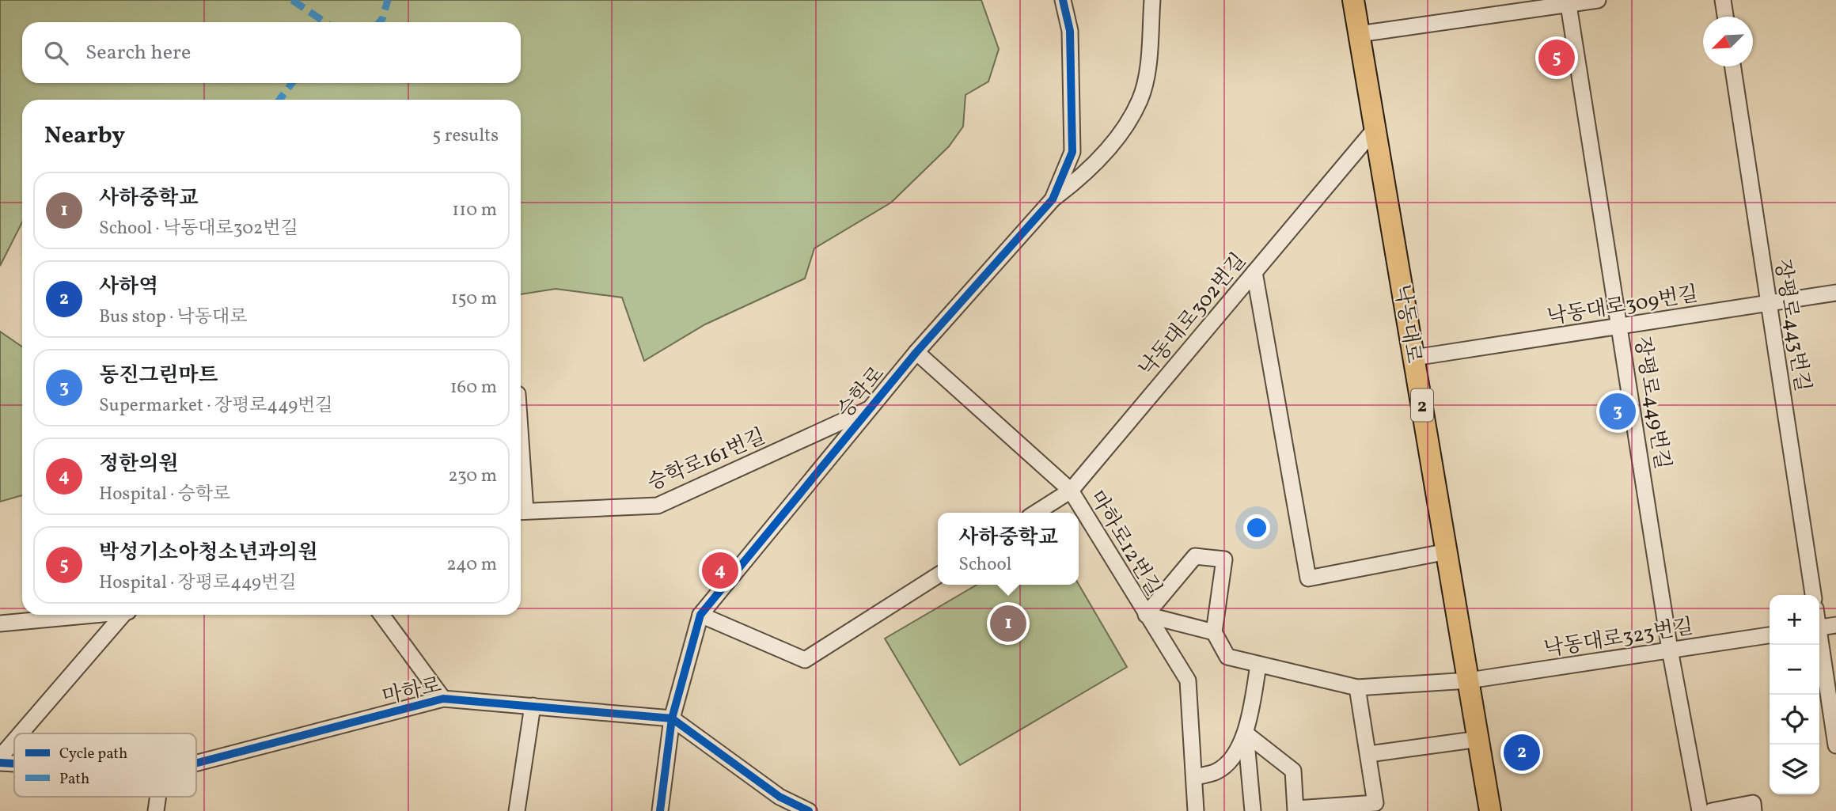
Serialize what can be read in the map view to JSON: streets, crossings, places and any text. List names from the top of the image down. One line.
{"streets":{"main road":["낙동대로","2"],"street":["낙동대로309번길","낙동대로302번길","장평로443번길","승학로","장평로449번길","승학로161번길","마하로12번길","낙동대로323번길","마하로"]},"crossings":[["낙동대로309번길","낙동대로"],["낙동대로309번길","장평로443번길"],["낙동대로309번길","장평로449번길"],["낙동대로302번길","낙동대로"],["낙동대로302번길","마하로12번길"],["낙동대로","낙동대로323번길"],["승학로","승학로161번길"],["승학로","마하로12번길"],["승학로","마하로"],["장평로449번길","낙동대로323번길"]],"legend":["Cycle path","Path"],"north":"bottom left","page":{"search":"Search here","pins":["5","3","4","1","2"],"heading":["Nearby","5 results"],"list":[{"mark":"1","name":"사하중학교","note":"School · 낙동대로302번길","value":"110 m"},{"mark":"2","name":"사하역","note":"Bus stop · 낙동대로","value":"150 m"},{"mark":"3","name":"동진그린마트","note":"Supermarket · 장평로449번길","value":"160 m"},{"mark":"4","name":"정한의원","note":"Hospital · 승학로","value":"230 m"},{"mark":"5","name":"박성기소아청소년과의원","note":"Hospital · 장평로449번길","value":"240 m"}],"popup":["사하중학교","School"],"map_buttons":["+","−"]}}
